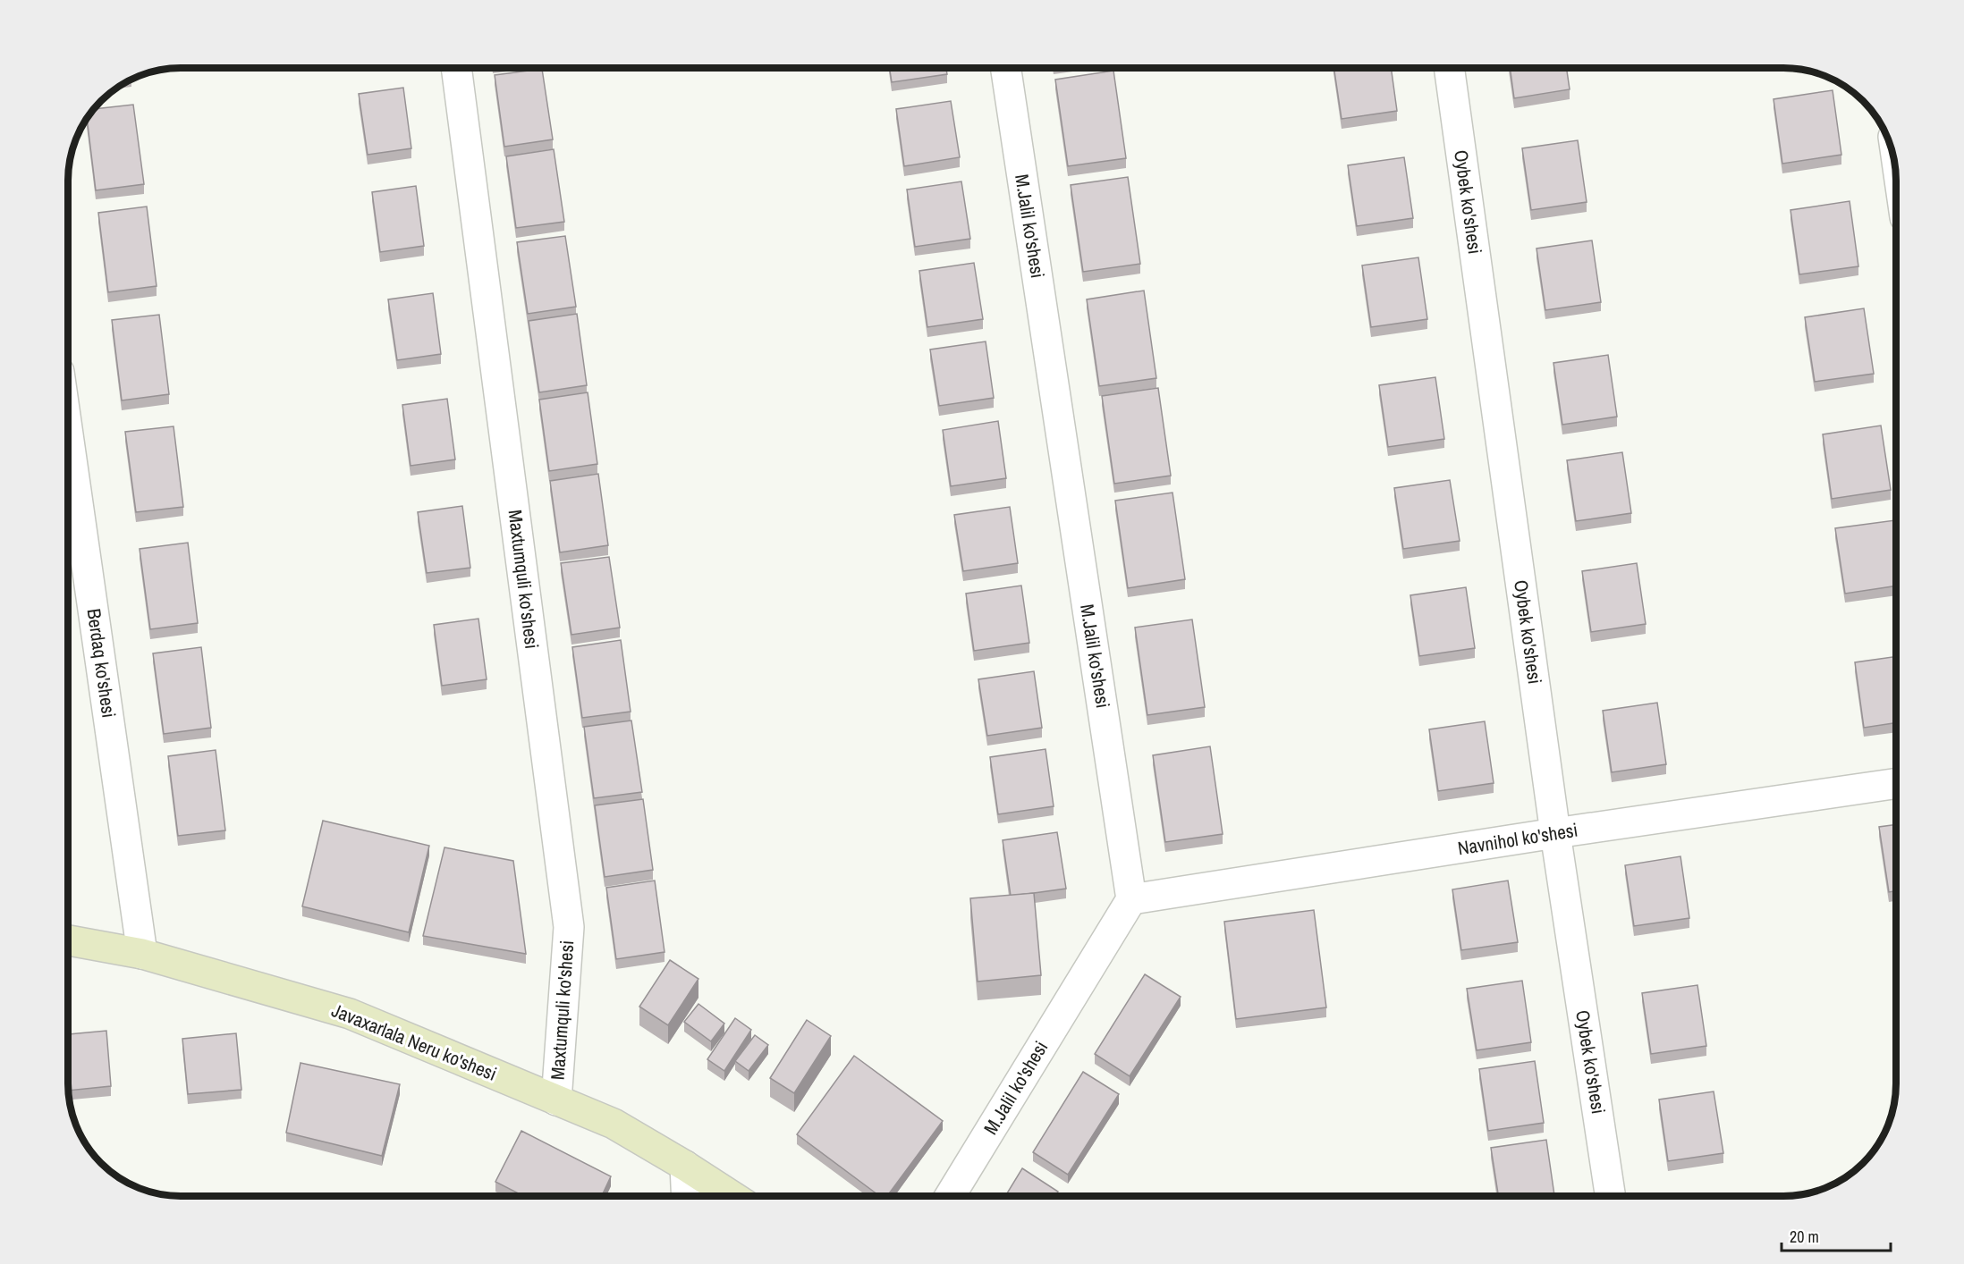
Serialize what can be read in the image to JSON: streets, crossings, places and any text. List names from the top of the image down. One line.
{"streets":{"street":["Oybek ko'shesi","M.Jalil ko'shesi","Maxtumquli ko'shesi","Berdaq ko'shesi","Navnihol ko'shesi","Javaxarlala Neru ko'shesi"]},"crossings":[["Oybek ko'shesi","Navnihol ko'shesi"],["M.Jalil ko'shesi","Navnihol ko'shesi"],["Maxtumquli ko'shesi","Javaxarlala Neru ko'shesi"],["Berdaq ko'shesi","Javaxarlala Neru ko'shesi"]],"scale_bar":"20 m"}
